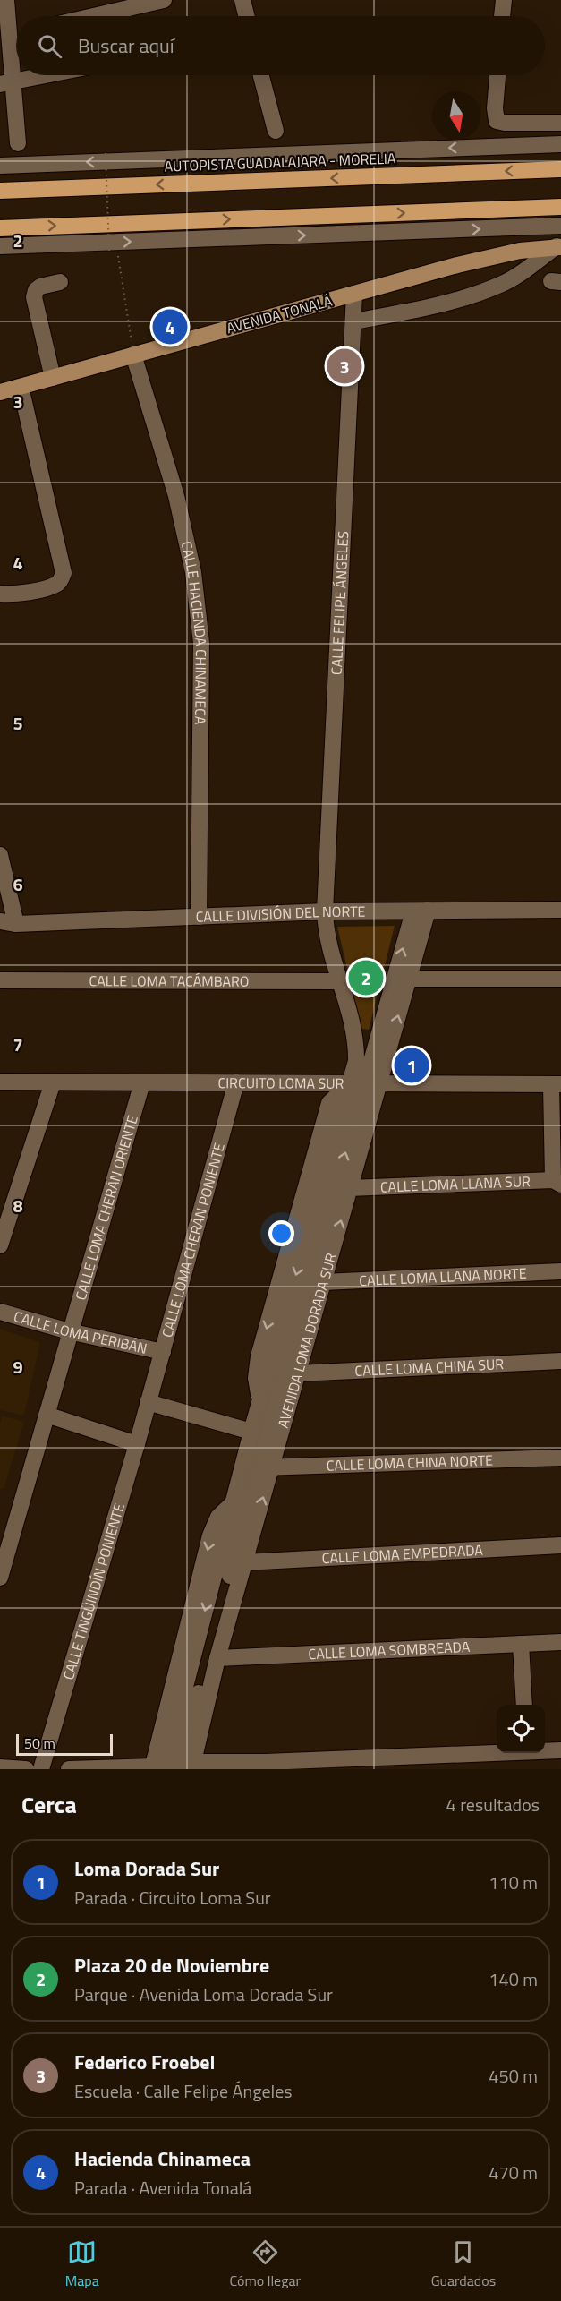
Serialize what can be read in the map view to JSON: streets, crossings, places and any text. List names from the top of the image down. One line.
{"streets":{"highway":["AUTOPISTA GUADALAJARA - MORELIA"],"main road":["AVENIDA TONALÁ"],"street":["CALLE FELIPE ÁNGELES","CALLE HACIENDA CHINAMECA","CALLE DIVISIÓN DEL NORTE","CALLE LOMA TACÁMBARO","CIRCUITO LOMA SUR","CALLE LOMA LLANA SUR","CALLE LOMA CHERÁN ORIENTE","CALLE LOMA CHERÁN PONIENTE","CALLE LOMA LLANA NORTE","CALLE LOMA PERIBÁN","AVENIDA LOMA DORADA SUR","CALLE LOMA CHINA SUR","CALLE LOMA CHINA NORTE","CALLE LOMA EMPEDRADA","CALLE TINGÜINDÍN PONIENTE","CALLE LOMA SOMBREADA"]},"crossings":[["AVENIDA TONALÁ","CALLE FELIPE ÁNGELES"],["AVENIDA TONALÁ","CALLE HACIENDA CHINAMECA"],["CALLE FELIPE ÁNGELES","CALLE DIVISIÓN DEL NORTE"],["CALLE FELIPE ÁNGELES","AVENIDA LOMA DORADA SUR"],["CALLE HACIENDA CHINAMECA","CALLE DIVISIÓN DEL NORTE"],["CALLE DIVISIÓN DEL NORTE","AVENIDA LOMA DORADA SUR"],["CALLE LOMA TACÁMBARO","AVENIDA LOMA DORADA SUR"],["CIRCUITO LOMA SUR","CALLE LOMA CHERÁN ORIENTE"],["CIRCUITO LOMA SUR","CALLE LOMA CHERÁN PONIENTE"],["CIRCUITO LOMA SUR","AVENIDA LOMA DORADA SUR"],["CALLE LOMA LLANA SUR","AVENIDA LOMA DORADA SUR"],["CALLE LOMA CHERÁN ORIENTE","CALLE LOMA PERIBÁN"],["CALLE LOMA CHERÁN PONIENTE","CALLE LOMA PERIBÁN"],["CALLE LOMA CHERÁN PONIENTE","CALLE TINGÜINDÍN PONIENTE"],["CALLE LOMA LLANA NORTE","AVENIDA LOMA DORADA SUR"],["AVENIDA LOMA DORADA SUR","CALLE LOMA CHINA SUR"],["AVENIDA LOMA DORADA SUR","CALLE LOMA CHINA NORTE"],["AVENIDA LOMA DORADA SUR","CALLE LOMA EMPEDRADA"],["AVENIDA LOMA DORADA SUR","CALLE LOMA SOMBREADA"]],"scale_bar":"50 m","north":"bottom","page":{"search":"Buscar aquí","pins":["4","3","2","1"],"scale":"50 m","heading":["Cerca","4 resultados"],"list":[{"mark":"1","name":"Loma Dorada Sur","note":"Parada · Circuito Loma Sur","value":"110 m"},{"mark":"2","name":"Plaza 20 de Noviembre","note":"Parque · Avenida Loma Dorada Sur","value":"140 m"},{"mark":"3","name":"Federico Froebel","note":"Escuela · Calle Felipe Ángeles","value":"450 m"},{"mark":"4","name":"Hacienda Chinameca","note":"Parada · Avenida Tonalá","value":"470 m"}],"nav":["Mapa","Cómo llegar","Guardados"]},"grid":{"rows":["2","3","4","5","6","7","8","9"]}}
